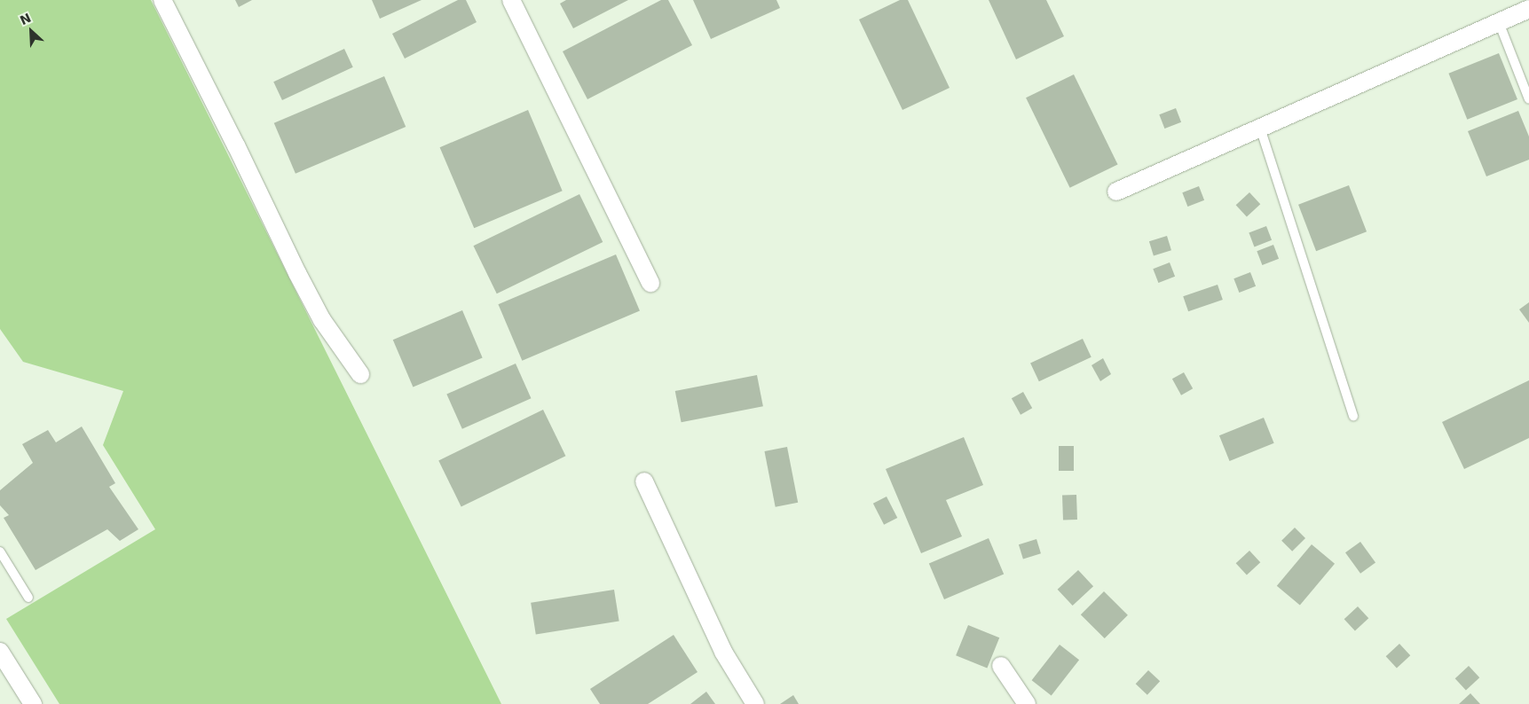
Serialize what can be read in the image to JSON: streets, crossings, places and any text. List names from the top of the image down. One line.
{"north":"top left"}
